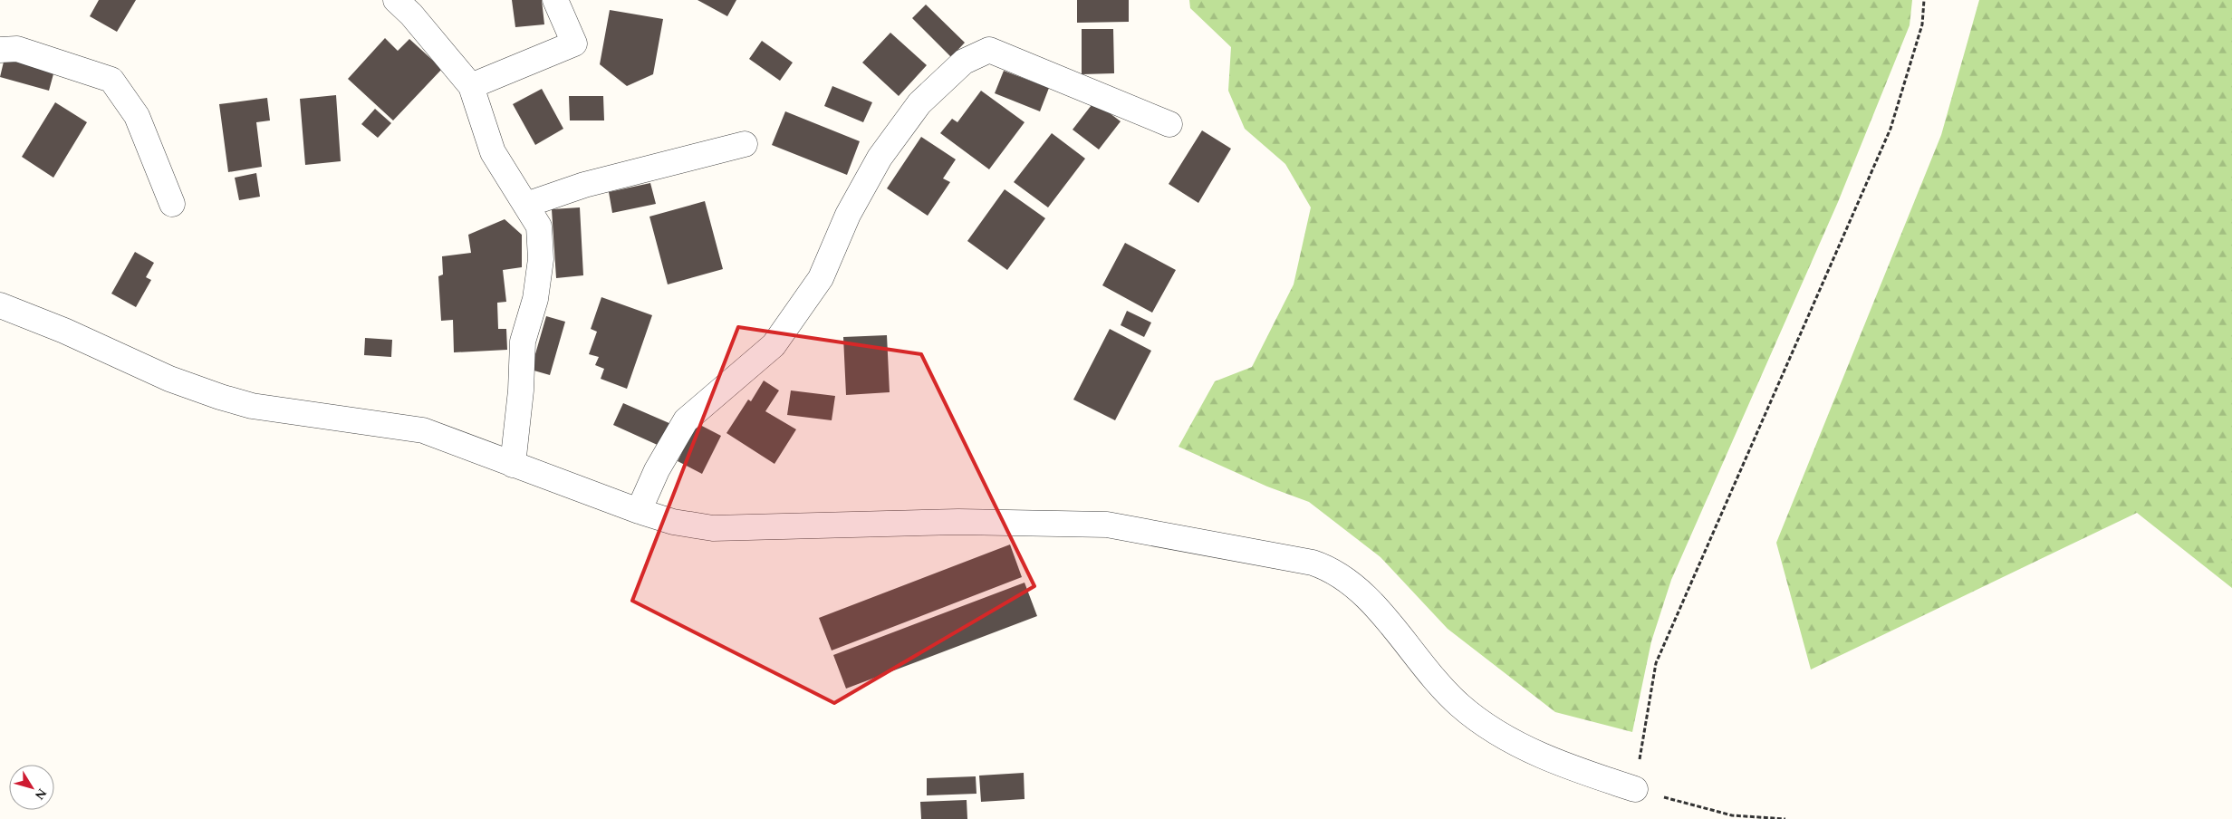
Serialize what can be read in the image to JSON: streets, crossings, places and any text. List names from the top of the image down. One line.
{"north":"bottom right"}
